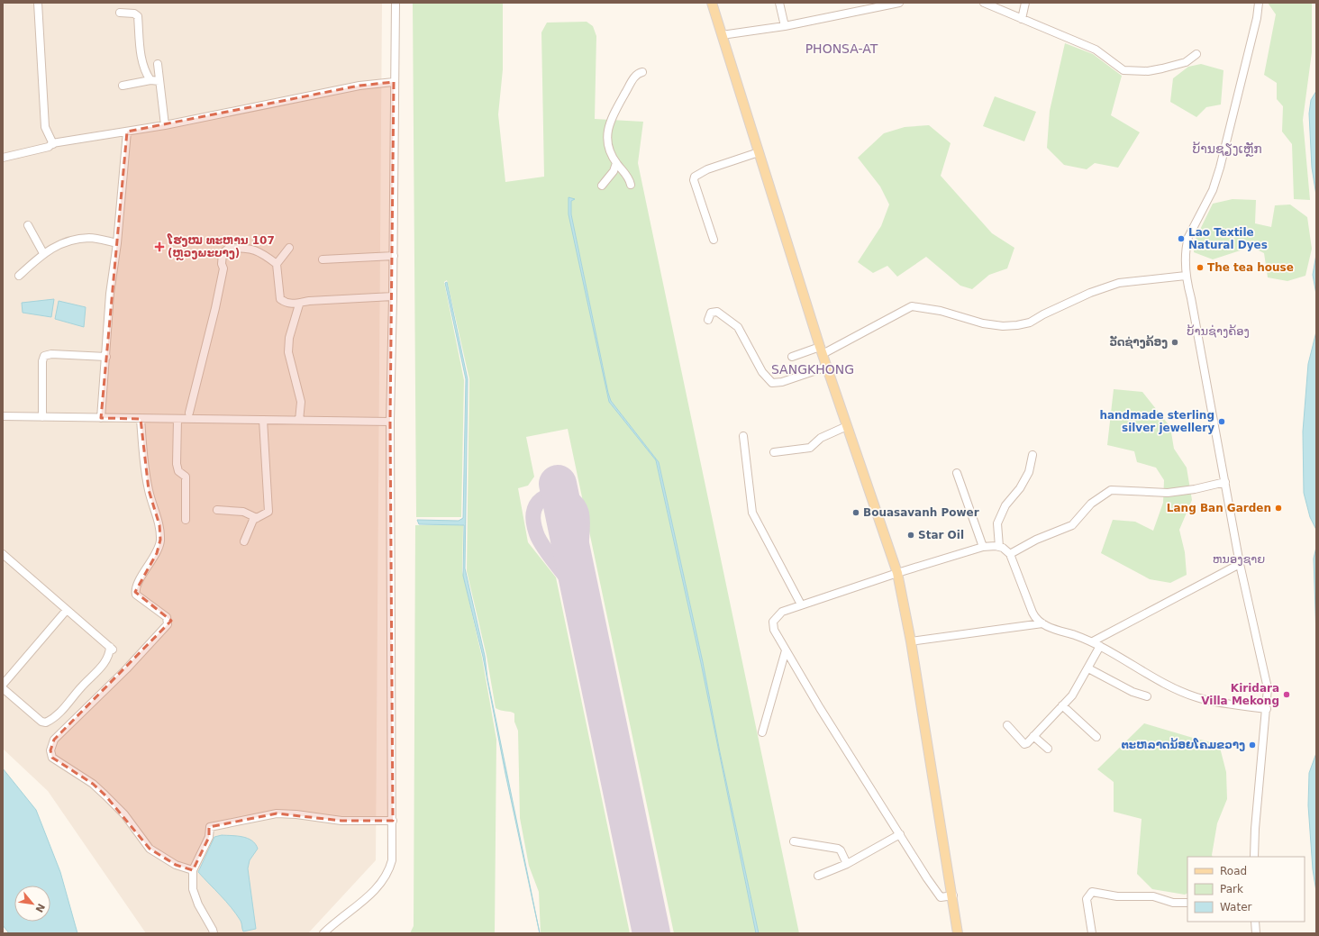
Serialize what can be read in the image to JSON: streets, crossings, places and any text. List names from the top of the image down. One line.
{"districts":["PHONSA-AT","ບ້ານຊຽງເຫຼັກ","ບ້ານຊ່າງຄ້ອງ","SANGKHONG","ຫນອງຊາຍ"],"places":{"other":["Lao Textile Natural Dyes","The tea house","ວັດຊ່າງຄ້ອງ","handmade sterling silver jewellery","Lang Ban Garden","Bouasavanh Power","Star Oil","Kiridara Villa Mekong","ຕະຫລາດນ້ອຍໂຄມຂວາງ"],"health":["ໂຮງໝ ທະຫານ 107 (ຫຼວງພະບາງ)"]},"legend":["Road","Park","Water"],"north":"bottom right"}
